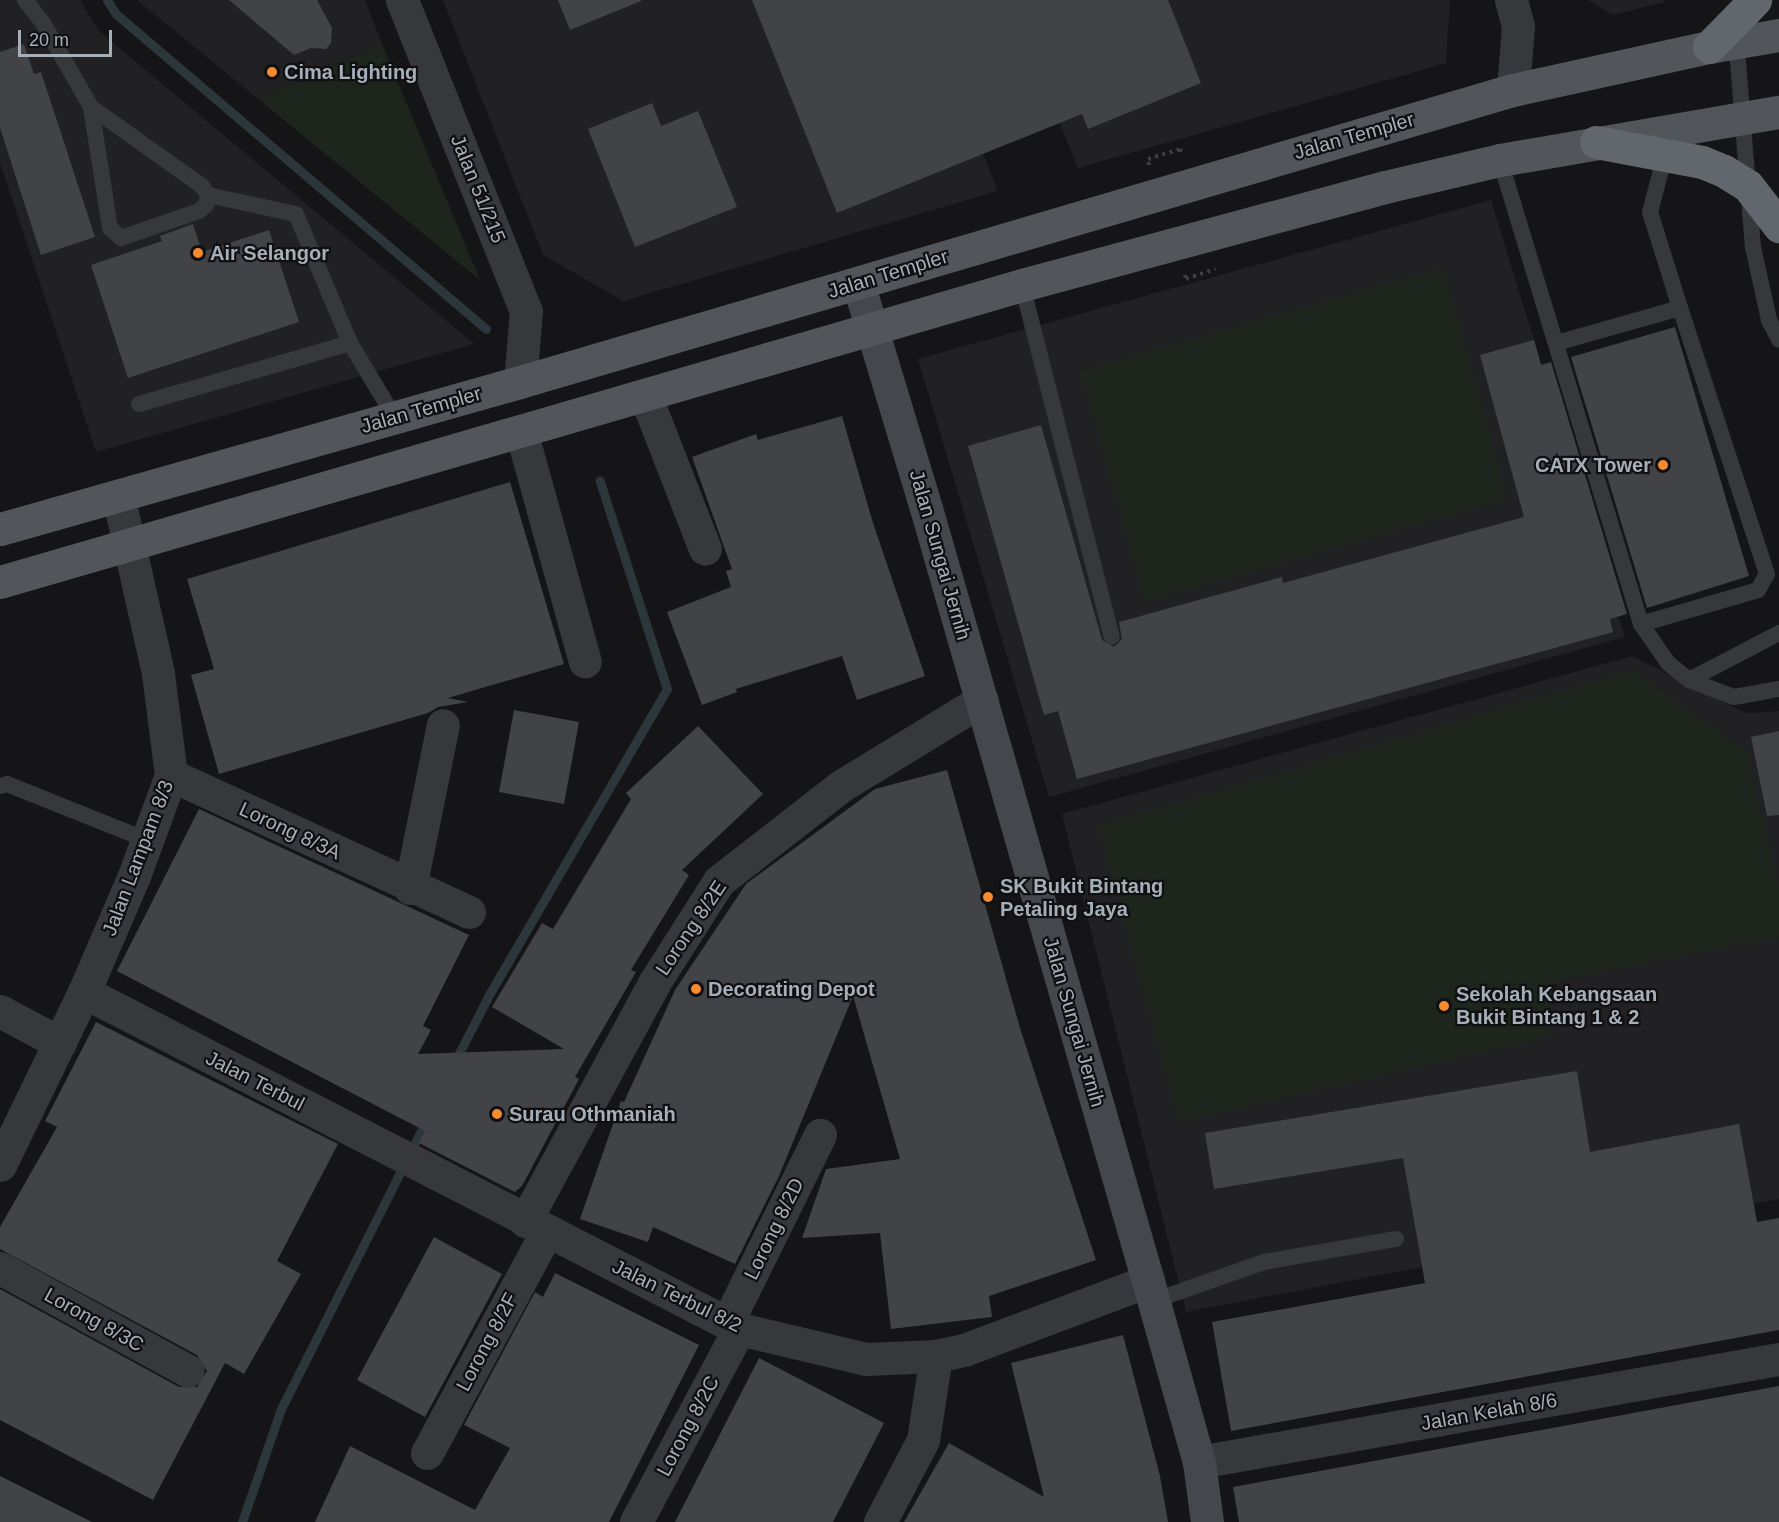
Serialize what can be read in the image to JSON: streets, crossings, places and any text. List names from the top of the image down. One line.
{"streets":{"main road":["Jalan Templer"],"street":["Jalan 51/215","Jalan Sungai Jernih","Lorong 8/3A","Jalan Lampam 8/3","Lorong 8/2E","Jalan Terbul","Lorong 8/2D","Jalan Terbul 8/2","Lorong 8/3C","Lorong 8/2F","Jalan Kelah 8/6","Lorong 8/2C"]},"crossings":[["Jalan Templer","Jalan 51/215"],["Jalan Templer","Jalan Sungai Jernih"],["Jalan Templer","Jalan Lampam 8/3"],["Jalan Sungai Jernih","Lorong 8/2E"],["Jalan Sungai Jernih","Jalan Terbul 8/2"],["Jalan Sungai Jernih","Jalan Kelah 8/6"],["Lorong 8/3A","Jalan Lampam 8/3"],["Jalan Lampam 8/3","Jalan Terbul"],["Lorong 8/2E","Jalan Terbul 8/2"],["Lorong 8/2E","Lorong 8/2F"],["Jalan Terbul","Jalan Terbul 8/2"],["Lorong 8/2D","Jalan Terbul 8/2"],["Lorong 8/2D","Lorong 8/2C"],["Jalan Terbul 8/2","Lorong 8/2F"],["Jalan Terbul 8/2","Lorong 8/2C"]],"places":["Cima Lighting","Air Selangor","CATX Tower","SK Bukit Bintang Petaling Jaya","Decorating Depot","Sekolah Kebangsaan Bukit Bintang 1 & 2","Surau Othmaniah"],"scale_bar":"20 m"}
